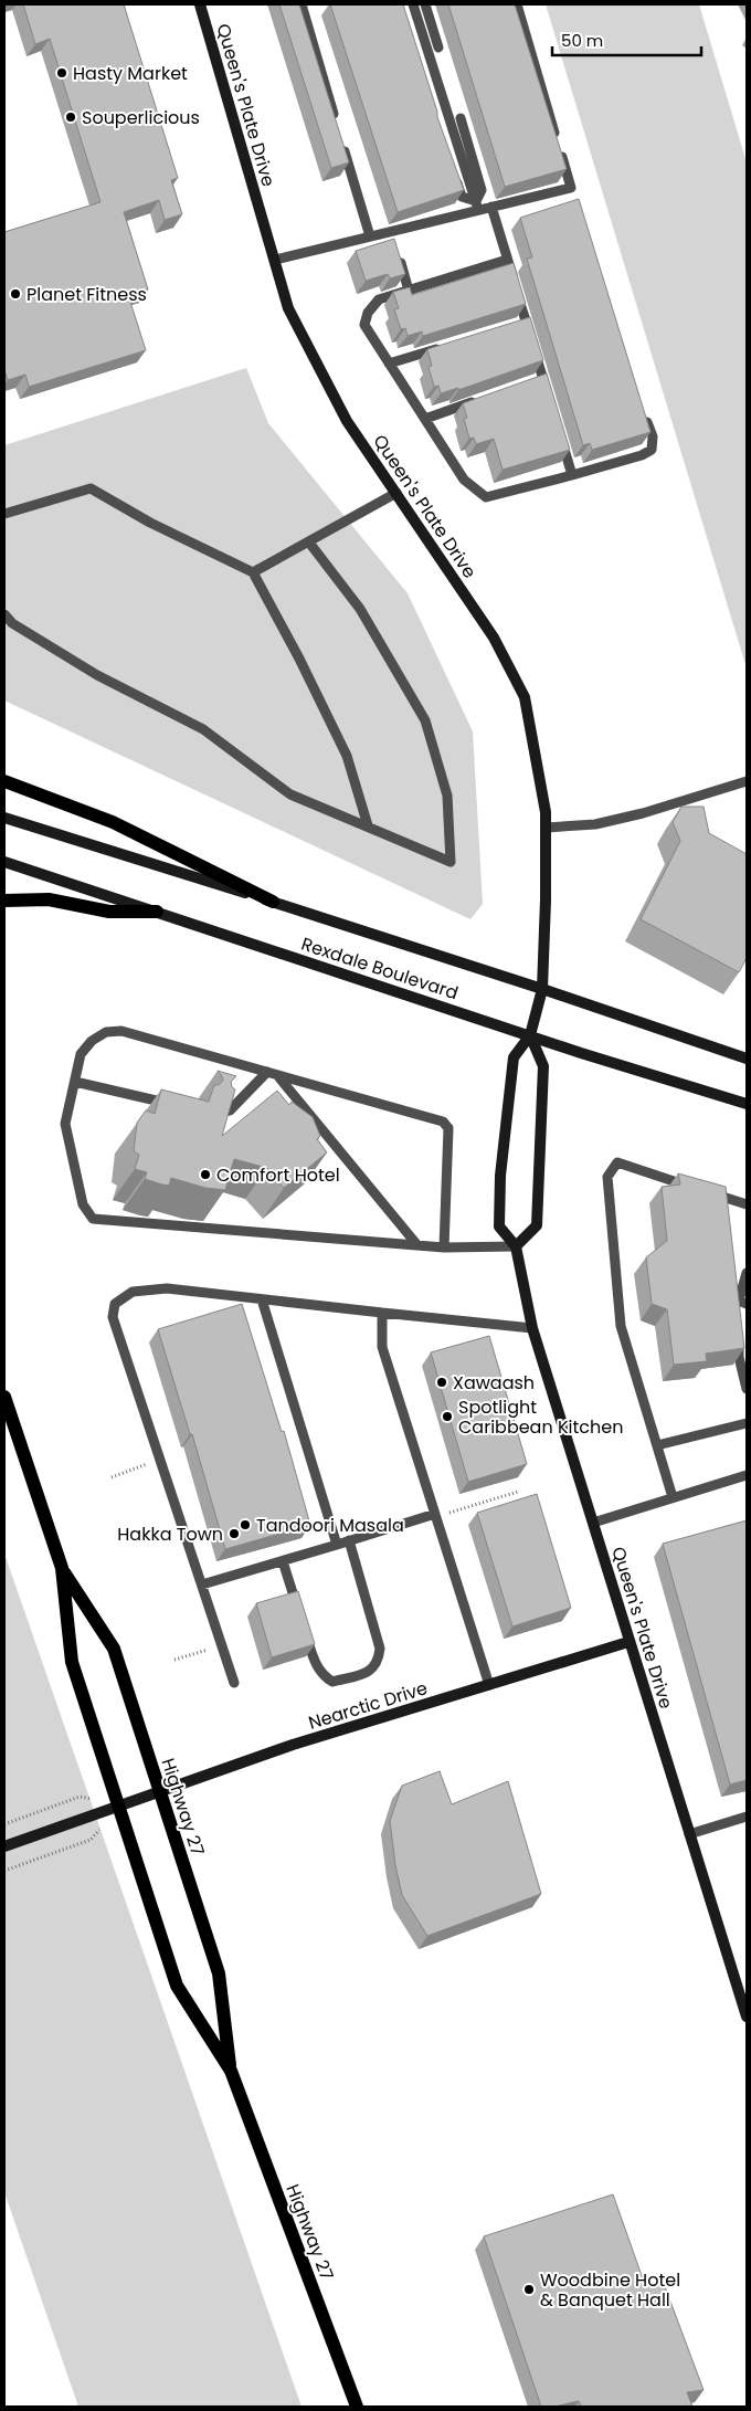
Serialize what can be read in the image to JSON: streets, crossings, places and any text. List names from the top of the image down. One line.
{"streets":{"main road":["Highway 27"],"street":["Queen's Plate Drive","Rexdale Boulevard","Nearctic Drive"]},"crossings":[["Queen's Plate Drive","Rexdale Boulevard"],["Queen's Plate Drive","Nearctic Drive"],["Nearctic Drive","Highway 27"]],"places":["Hasty Market","Souperlicious","Planet Fitness","Comfort Hotel","Xawaash","Spotlight Caribbean Kitchen","Tandoori Masala","Hakka Town","Woodbine Hotel & Banquet Hall"],"scale_bar":"50 m"}
